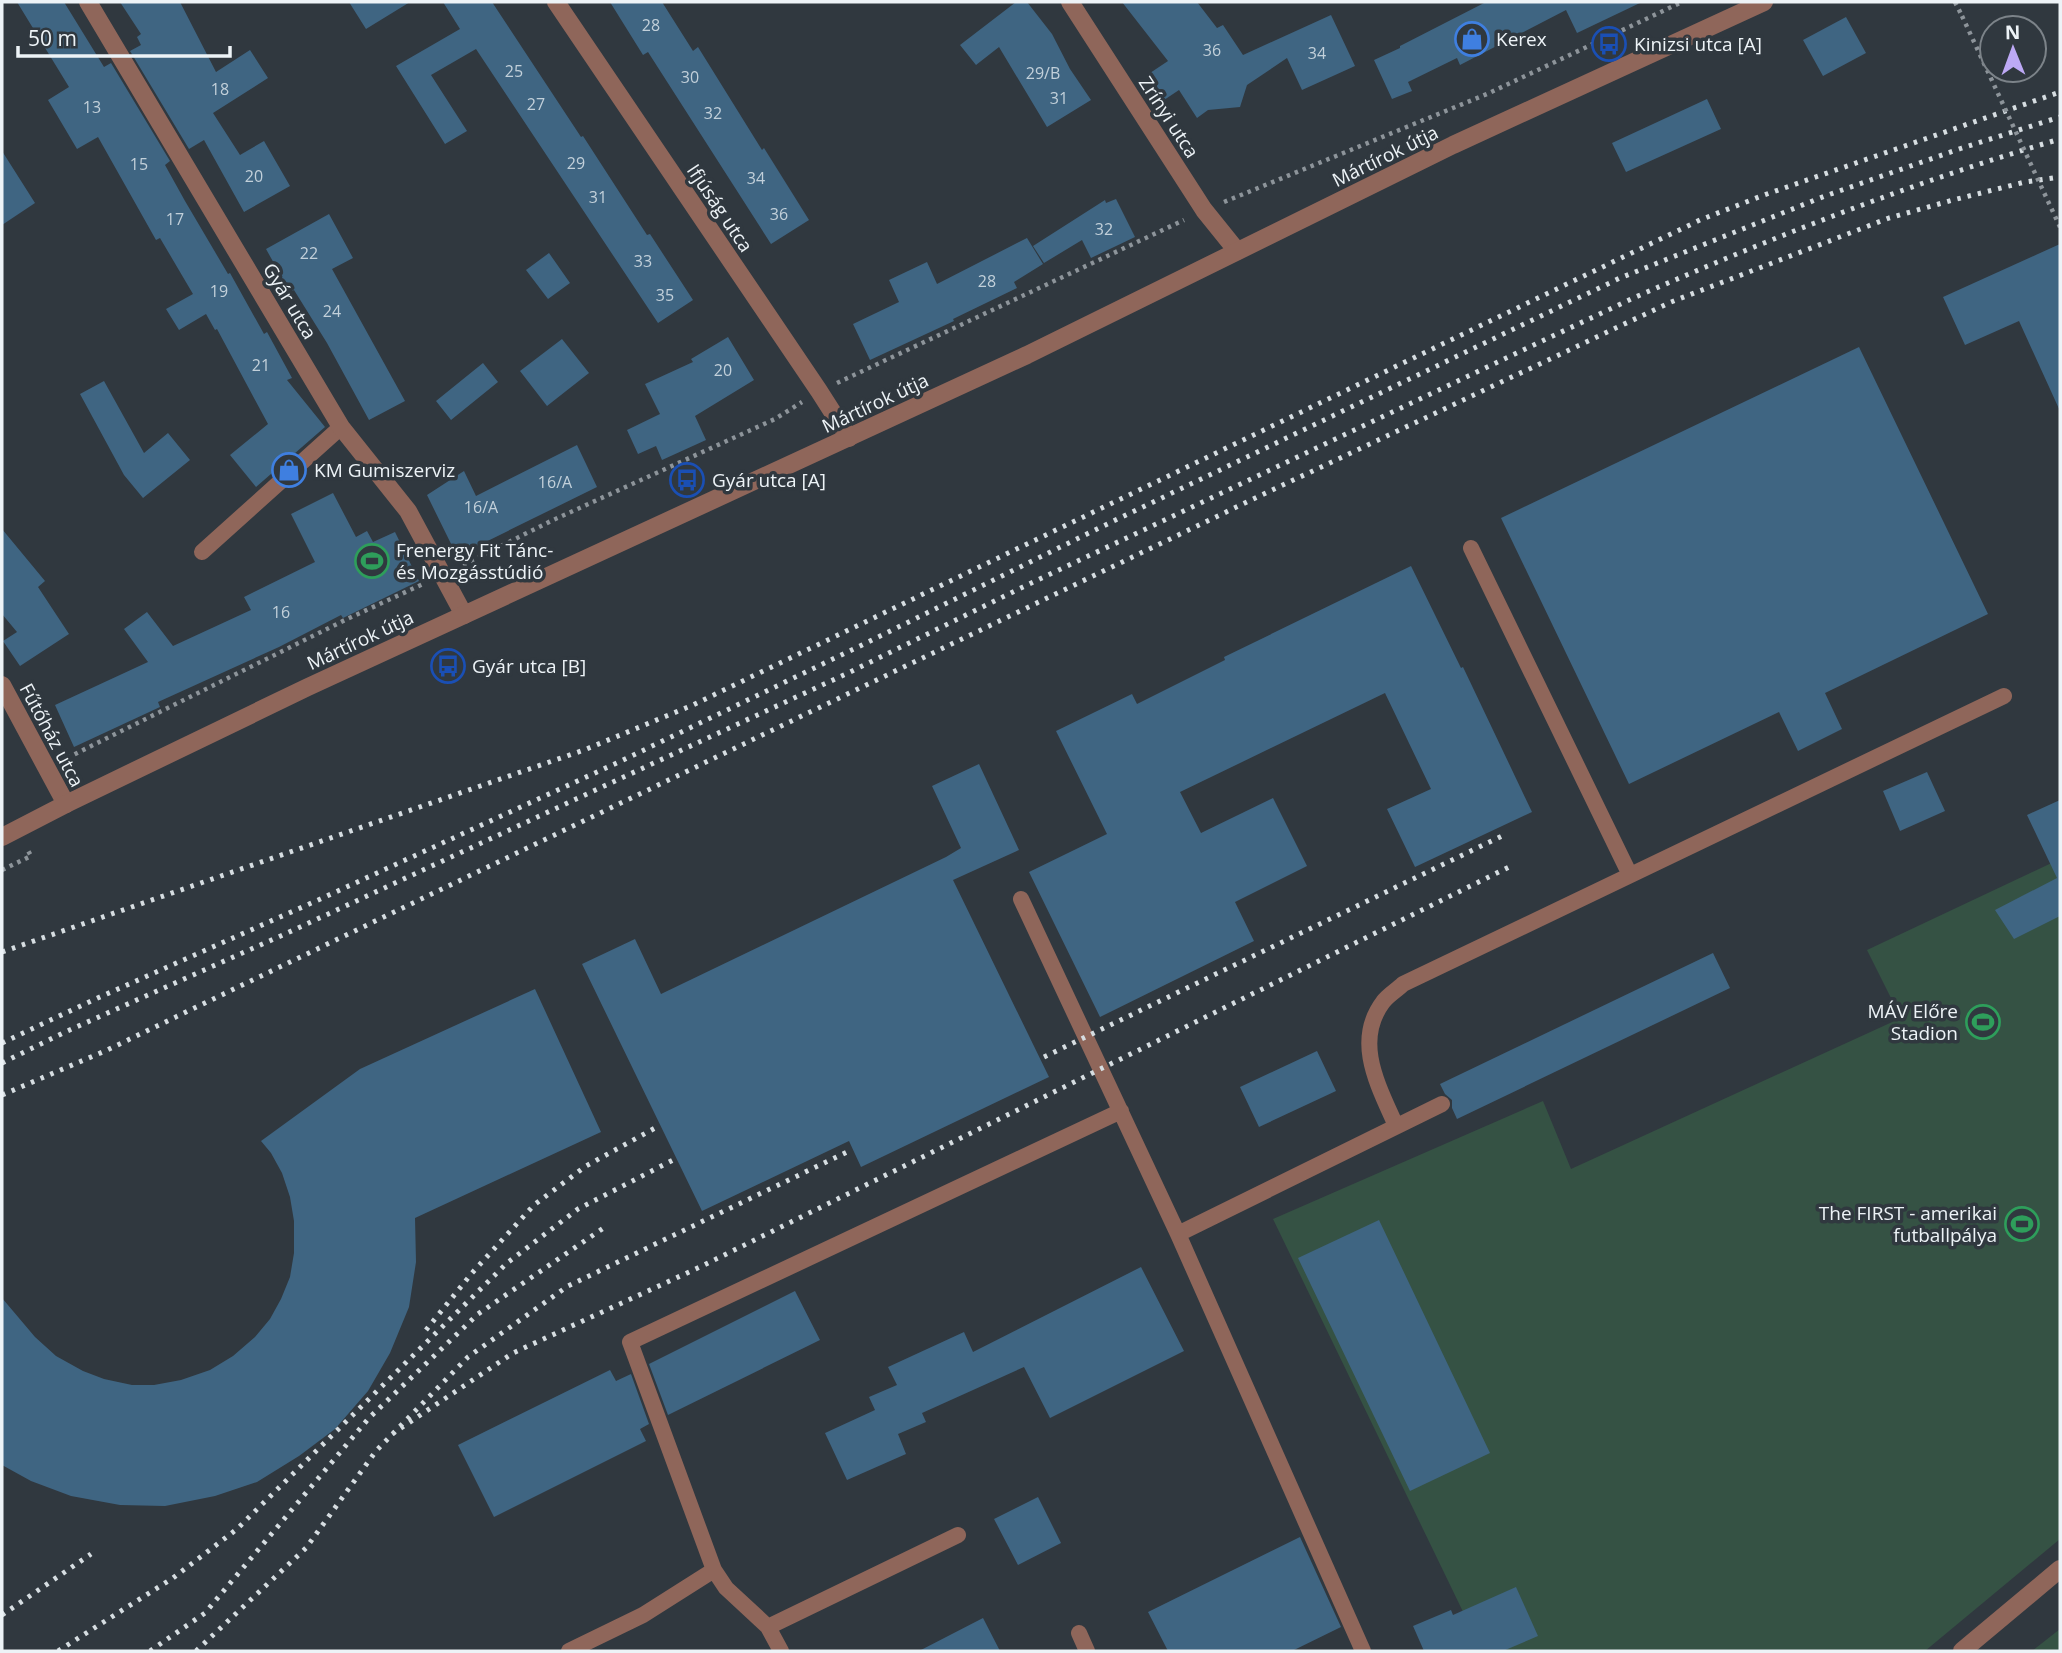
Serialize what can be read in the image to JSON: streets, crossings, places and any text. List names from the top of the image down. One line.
{"streets":{"street":["Zrínyi utca","Mártírok útja","Ifjúság utca","Gyár utca","Fűtőház utca"]},"crossings":[["Zrínyi utca","Mártírok útja"],["Mártírok útja","Ifjúság utca"],["Mártírok útja","Gyár utca"],["Mártírok útja","Fűtőház utca"]],"places":{"shop":["Kerex","KM Gumiszerviz"],"bus stop":["Kinizsi utca [A]","Gyár utca [A]","Gyár utca [B]"],"sports":["Frenergy Fit Tánc- és Mozgásstúdió","MÁV Előre Stadion","The FIRST - amerikai futballpálya"]},"house_numbers":["28","36","34","25","29/B","30","18","31","27","13","32","29","15","20","34","31","36","17","32","22","33","28","19","35","24","21","20","16/A","16/A","16"],"scale_bar":"50 m","north":"top"}
